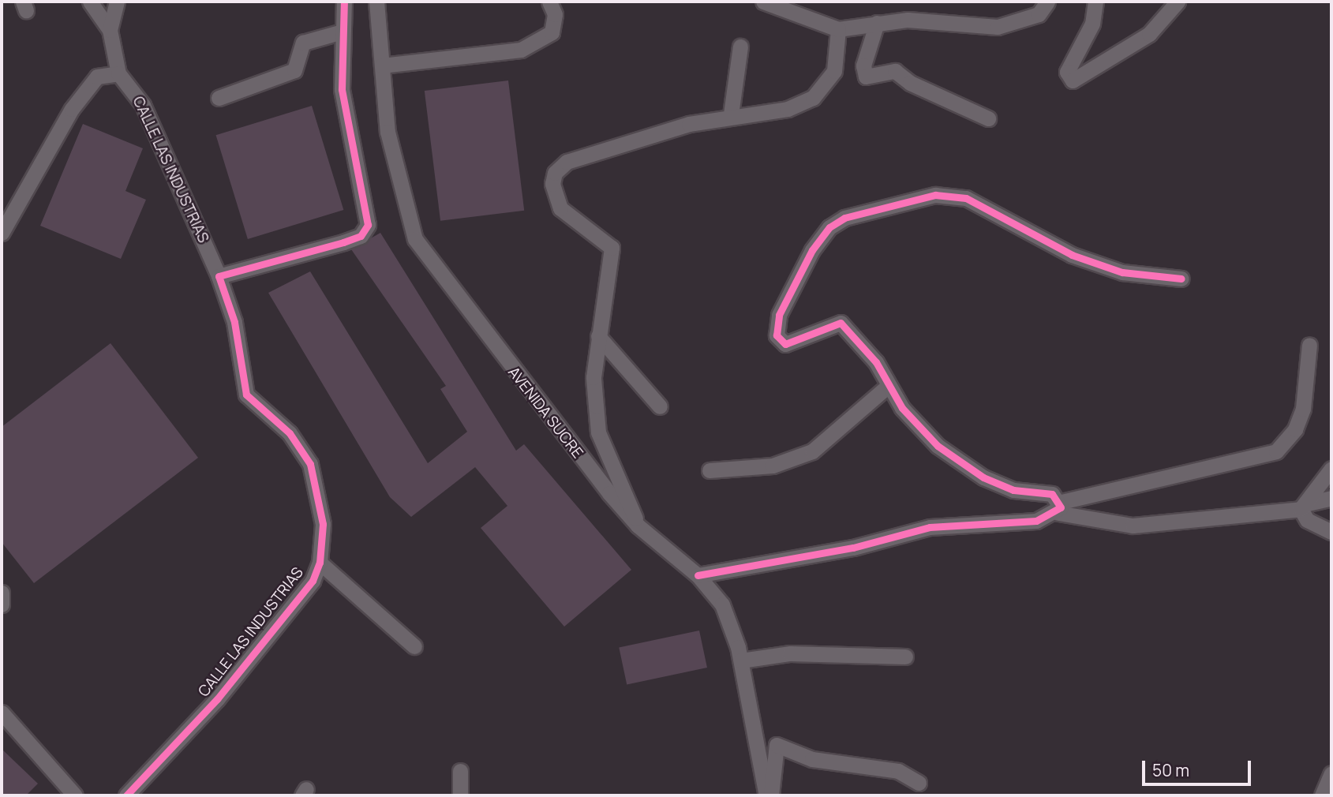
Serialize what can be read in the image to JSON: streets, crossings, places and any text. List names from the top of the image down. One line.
{"streets":{"street":["CALLE LAS INDUSTRIAS","AVENIDA SUCRE"]},"scale_bar":"50 m"}
